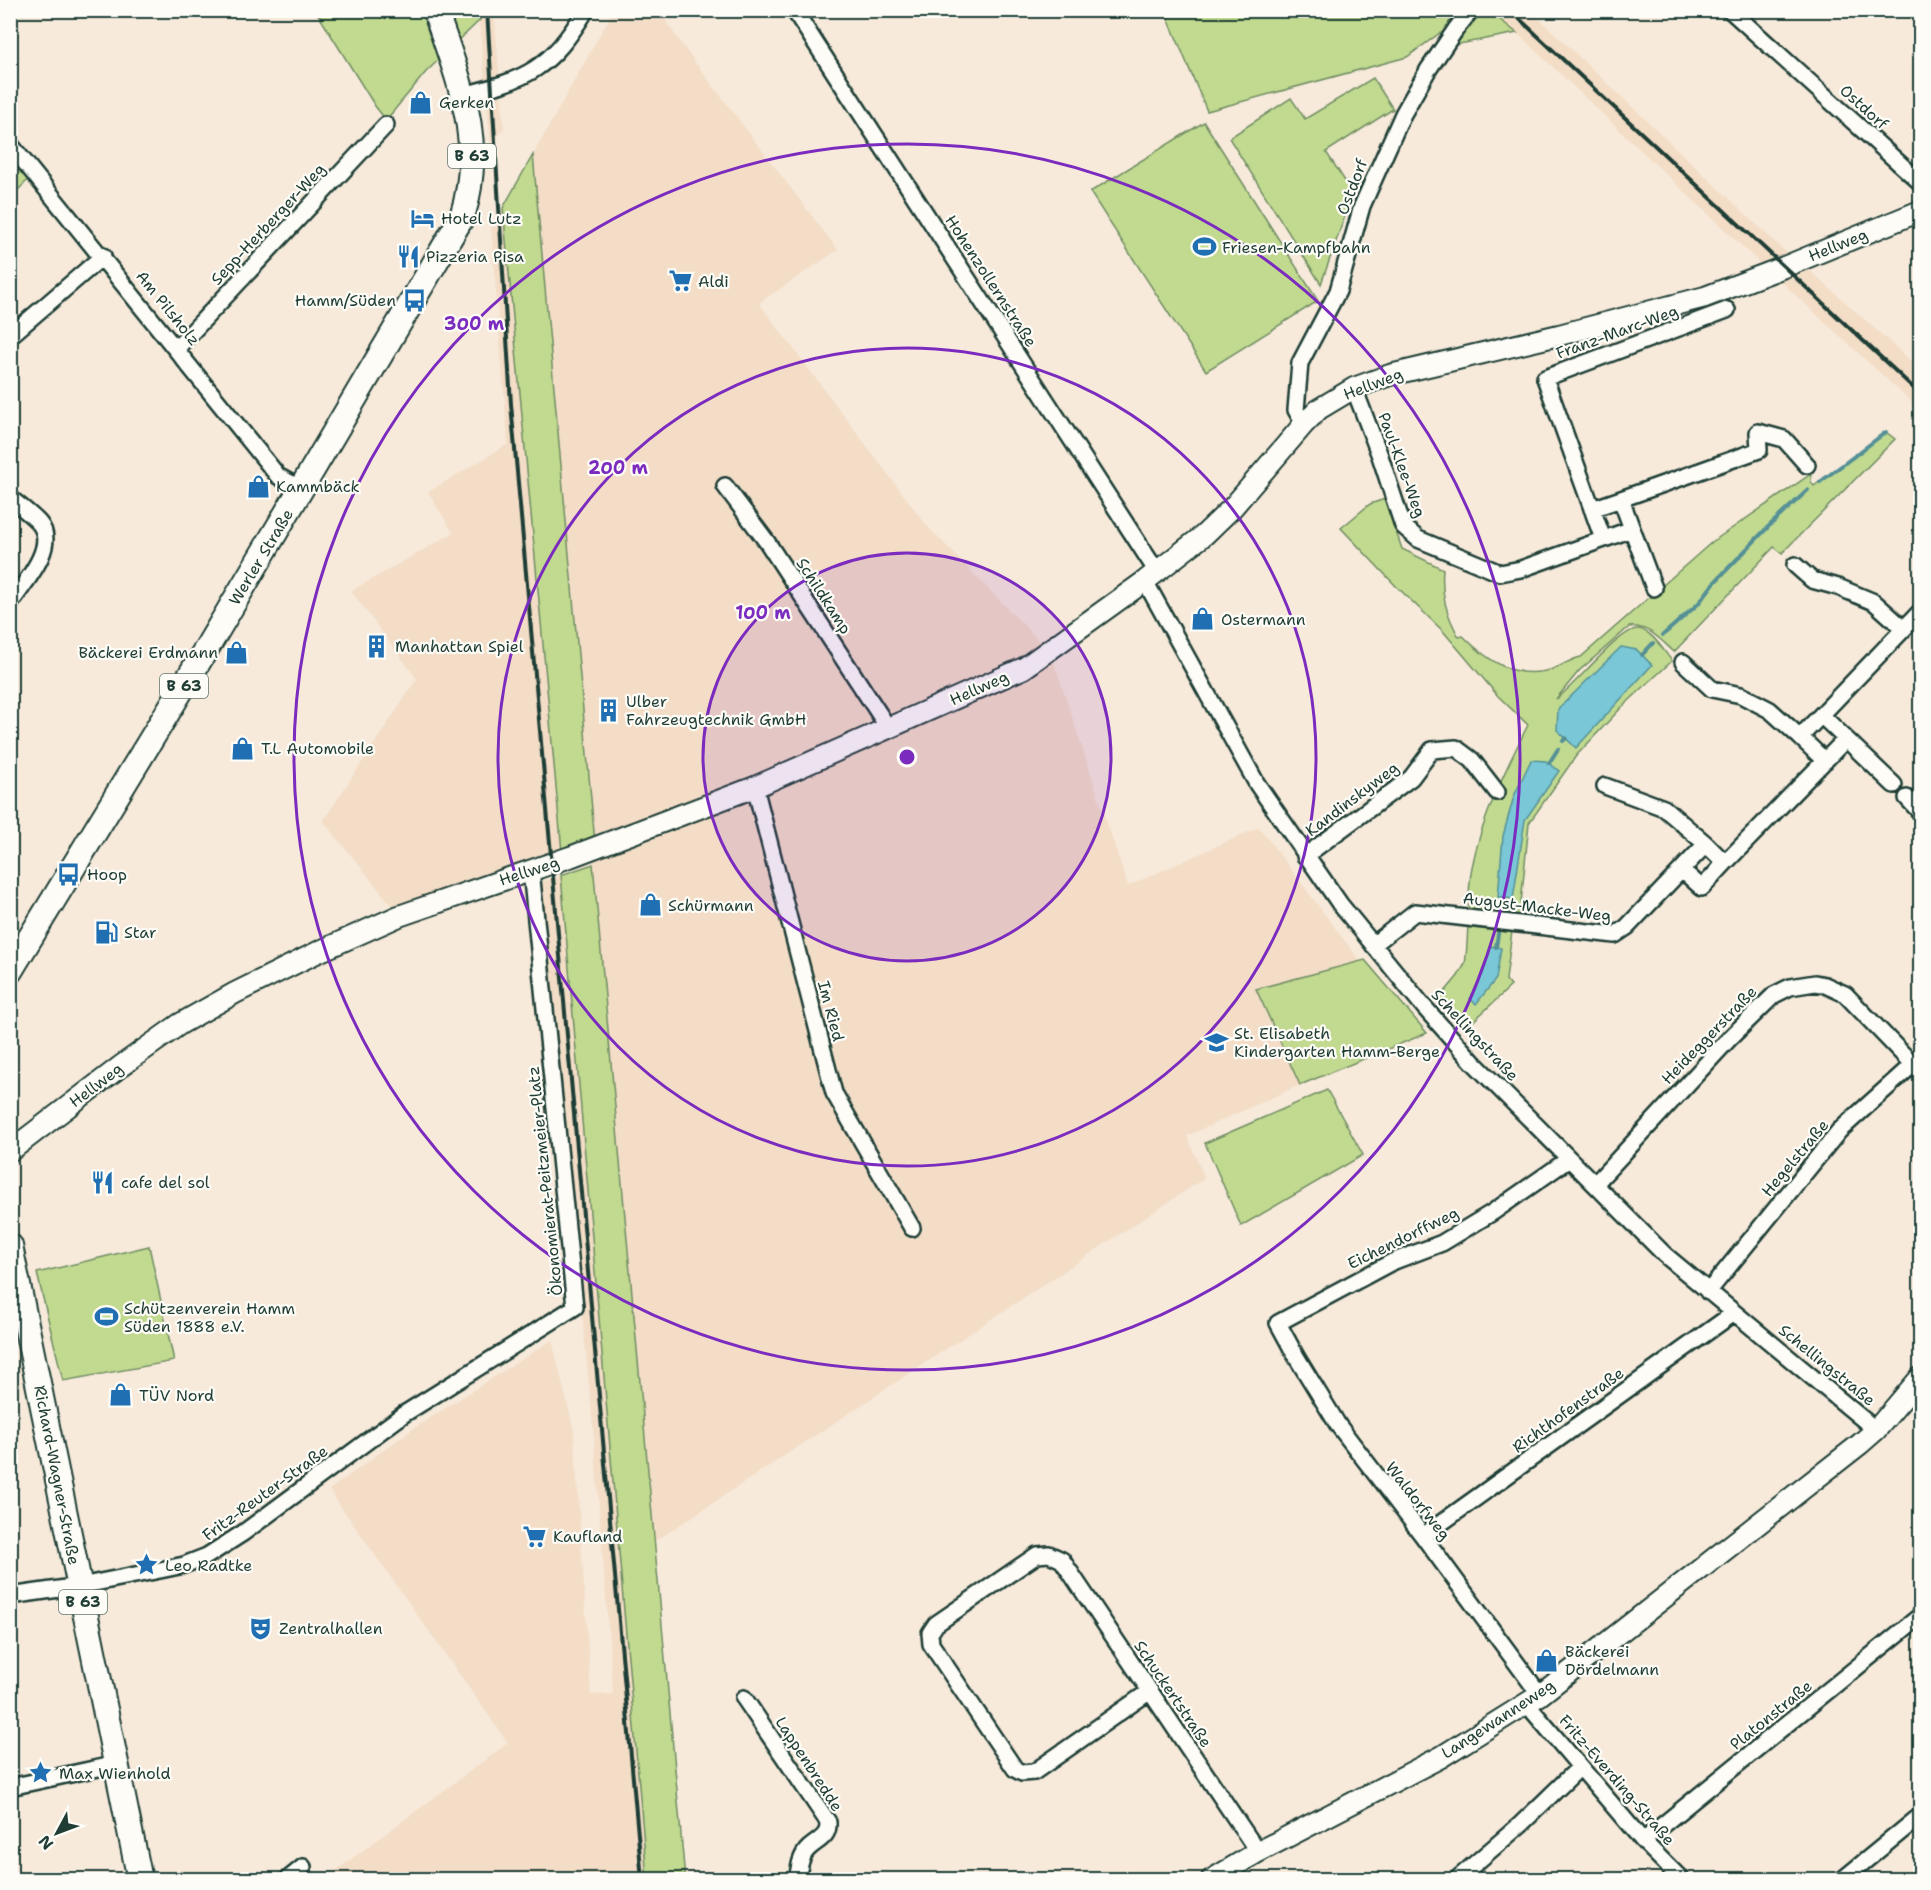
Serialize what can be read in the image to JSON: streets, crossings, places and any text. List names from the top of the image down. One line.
{"streets":{"main road":["B 63","Werler Straße","Richard-Wagner-Straße"],"street":["Ostdorf","Sepp-Herberger-Weg","Hellweg","Hohenzollernstraße","Am Pilsholz","Franz-Marc-Weg","Paul-Klee-Weg","Schildkamp","Kandinskyweg","August-Macke-Weg","Im Ried","Schellingstraße","Heideggerstraße","Hegelstraße","Ökonomierat-Peitzmeier-Platz","Eichendorffweg","Richthofenstraße","Fritz-Reuter-Straße","Waldorfweg","Schuckertstraße","Platonstraße","Langewanneweg","Lappenbredde","Fritz-Everding-Straße"]},"crossings":[["Ostdorf","Hellweg"],["Sepp-Herberger-Weg","Am Pilsholz"],["Hellweg","Hohenzollernstraße"],["Hellweg","Paul-Klee-Weg"],["Hellweg","Schildkamp"],["Hellweg","Im Ried"],["Hellweg","Schellingstraße"],["Hellweg","Ökonomierat-Peitzmeier-Platz"],["Hohenzollernstraße","Schellingstraße"],["Am Pilsholz","Werler Straße"],["Franz-Marc-Weg","Paul-Klee-Weg"],["Kandinskyweg","Schellingstraße"],["August-Macke-Weg","Schellingstraße"],["Schellingstraße","Heideggerstraße"],["Schellingstraße","Hegelstraße"],["Schellingstraße","Eichendorffweg"],["Schellingstraße","Richthofenstraße"],["Schellingstraße","Langewanneweg"],["Heideggerstraße","Hegelstraße"],["Ökonomierat-Peitzmeier-Platz","Fritz-Reuter-Straße"],["Eichendorffweg","Waldorfweg"],["Richthofenstraße","Waldorfweg"],["Richard-Wagner-Straße","Fritz-Reuter-Straße"],["Waldorfweg","Langewanneweg"],["Waldorfweg","Fritz-Everding-Straße"],["Schuckertstraße","Langewanneweg"],["Platonstraße","Fritz-Everding-Straße"],["Langewanneweg","Fritz-Everding-Straße"]],"places":{"shop":["Gerken","Kammbäck","Ostermann","Bäckerei Erdmann","T.L Automobile","Schürmann","TÜV Nord","Bäckerei Dördelmann"],"hotel":["Hotel Lutz"],"sports":["Friesen-Kampfbahn","Schützenverein Hamm Süden 1888 e.V."],"restaurant":["Pizzeria Pisa","cafe del sol"],"supermarket":["Aldi","Kaufland"],"bus stop":["Hamm/Süden","Hoop"],"building":["Manhattan Spiel","Ulber Fahrzeugtechnik GmbH"],"fuel station":["Star"],"school or university":["St. Elisabeth Kindergarten Hamm-Berge"],"place":["Leo Radtke","Max Wienhold"],"theatre":["Zentralhallen"]},"north":"bottom left","rings":["300 m","200 m","100 m"]}
